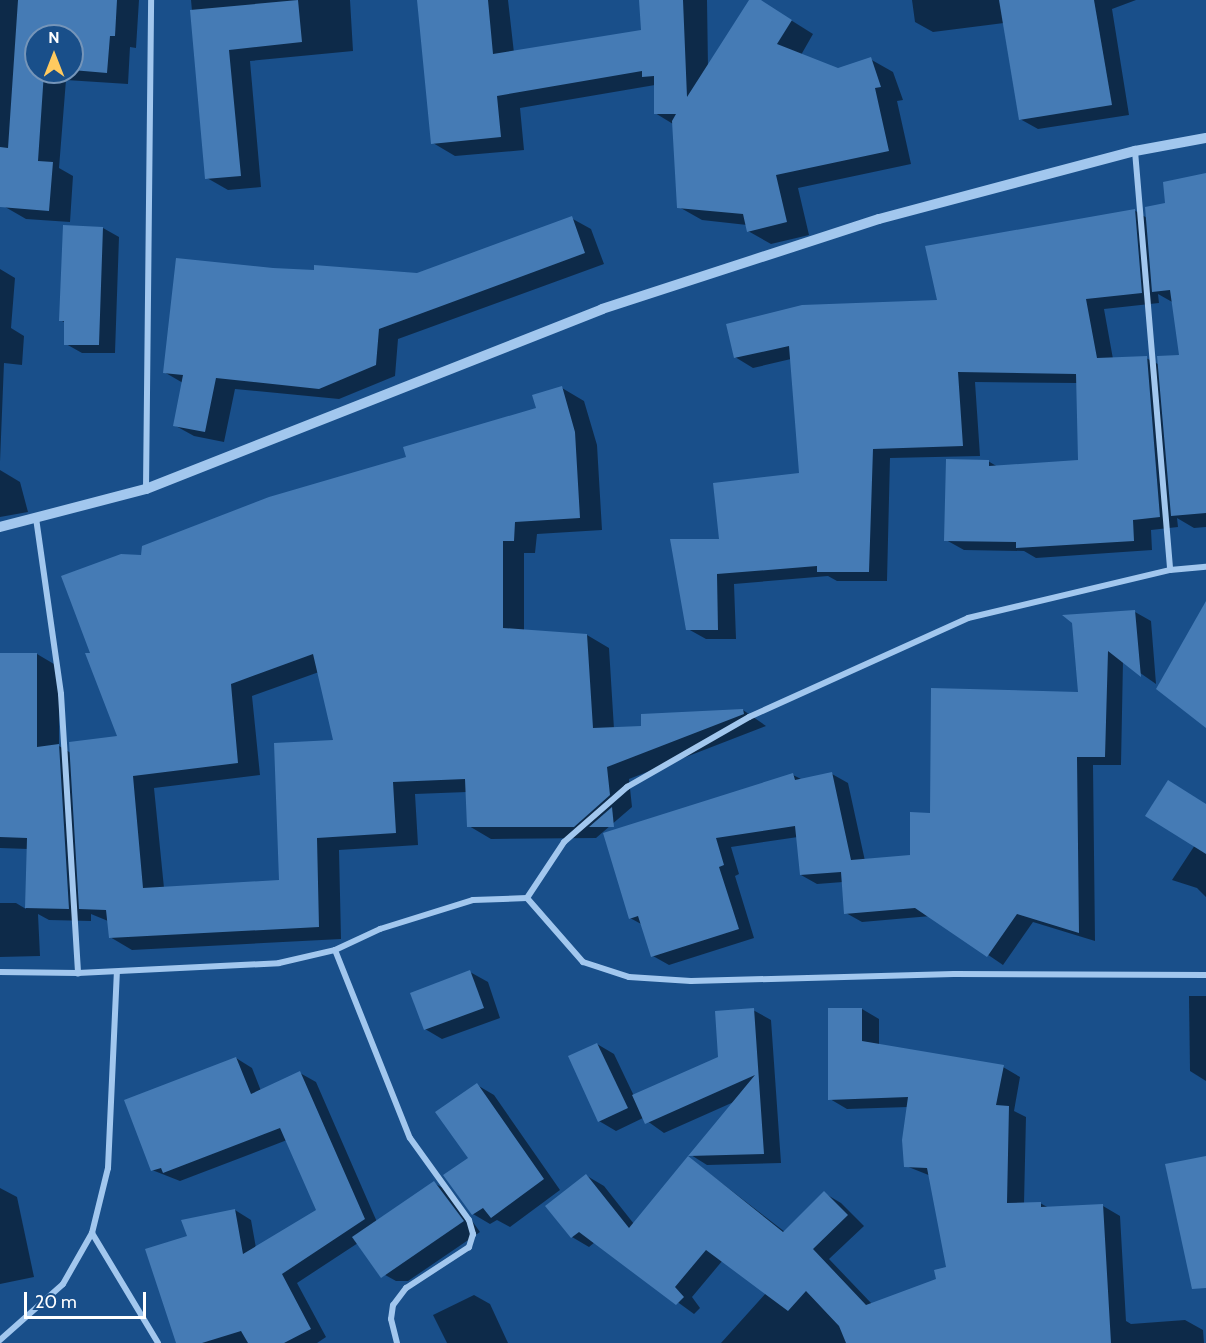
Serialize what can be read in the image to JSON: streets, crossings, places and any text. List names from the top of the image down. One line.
{"scale_bar":"20 m","north":"top"}
